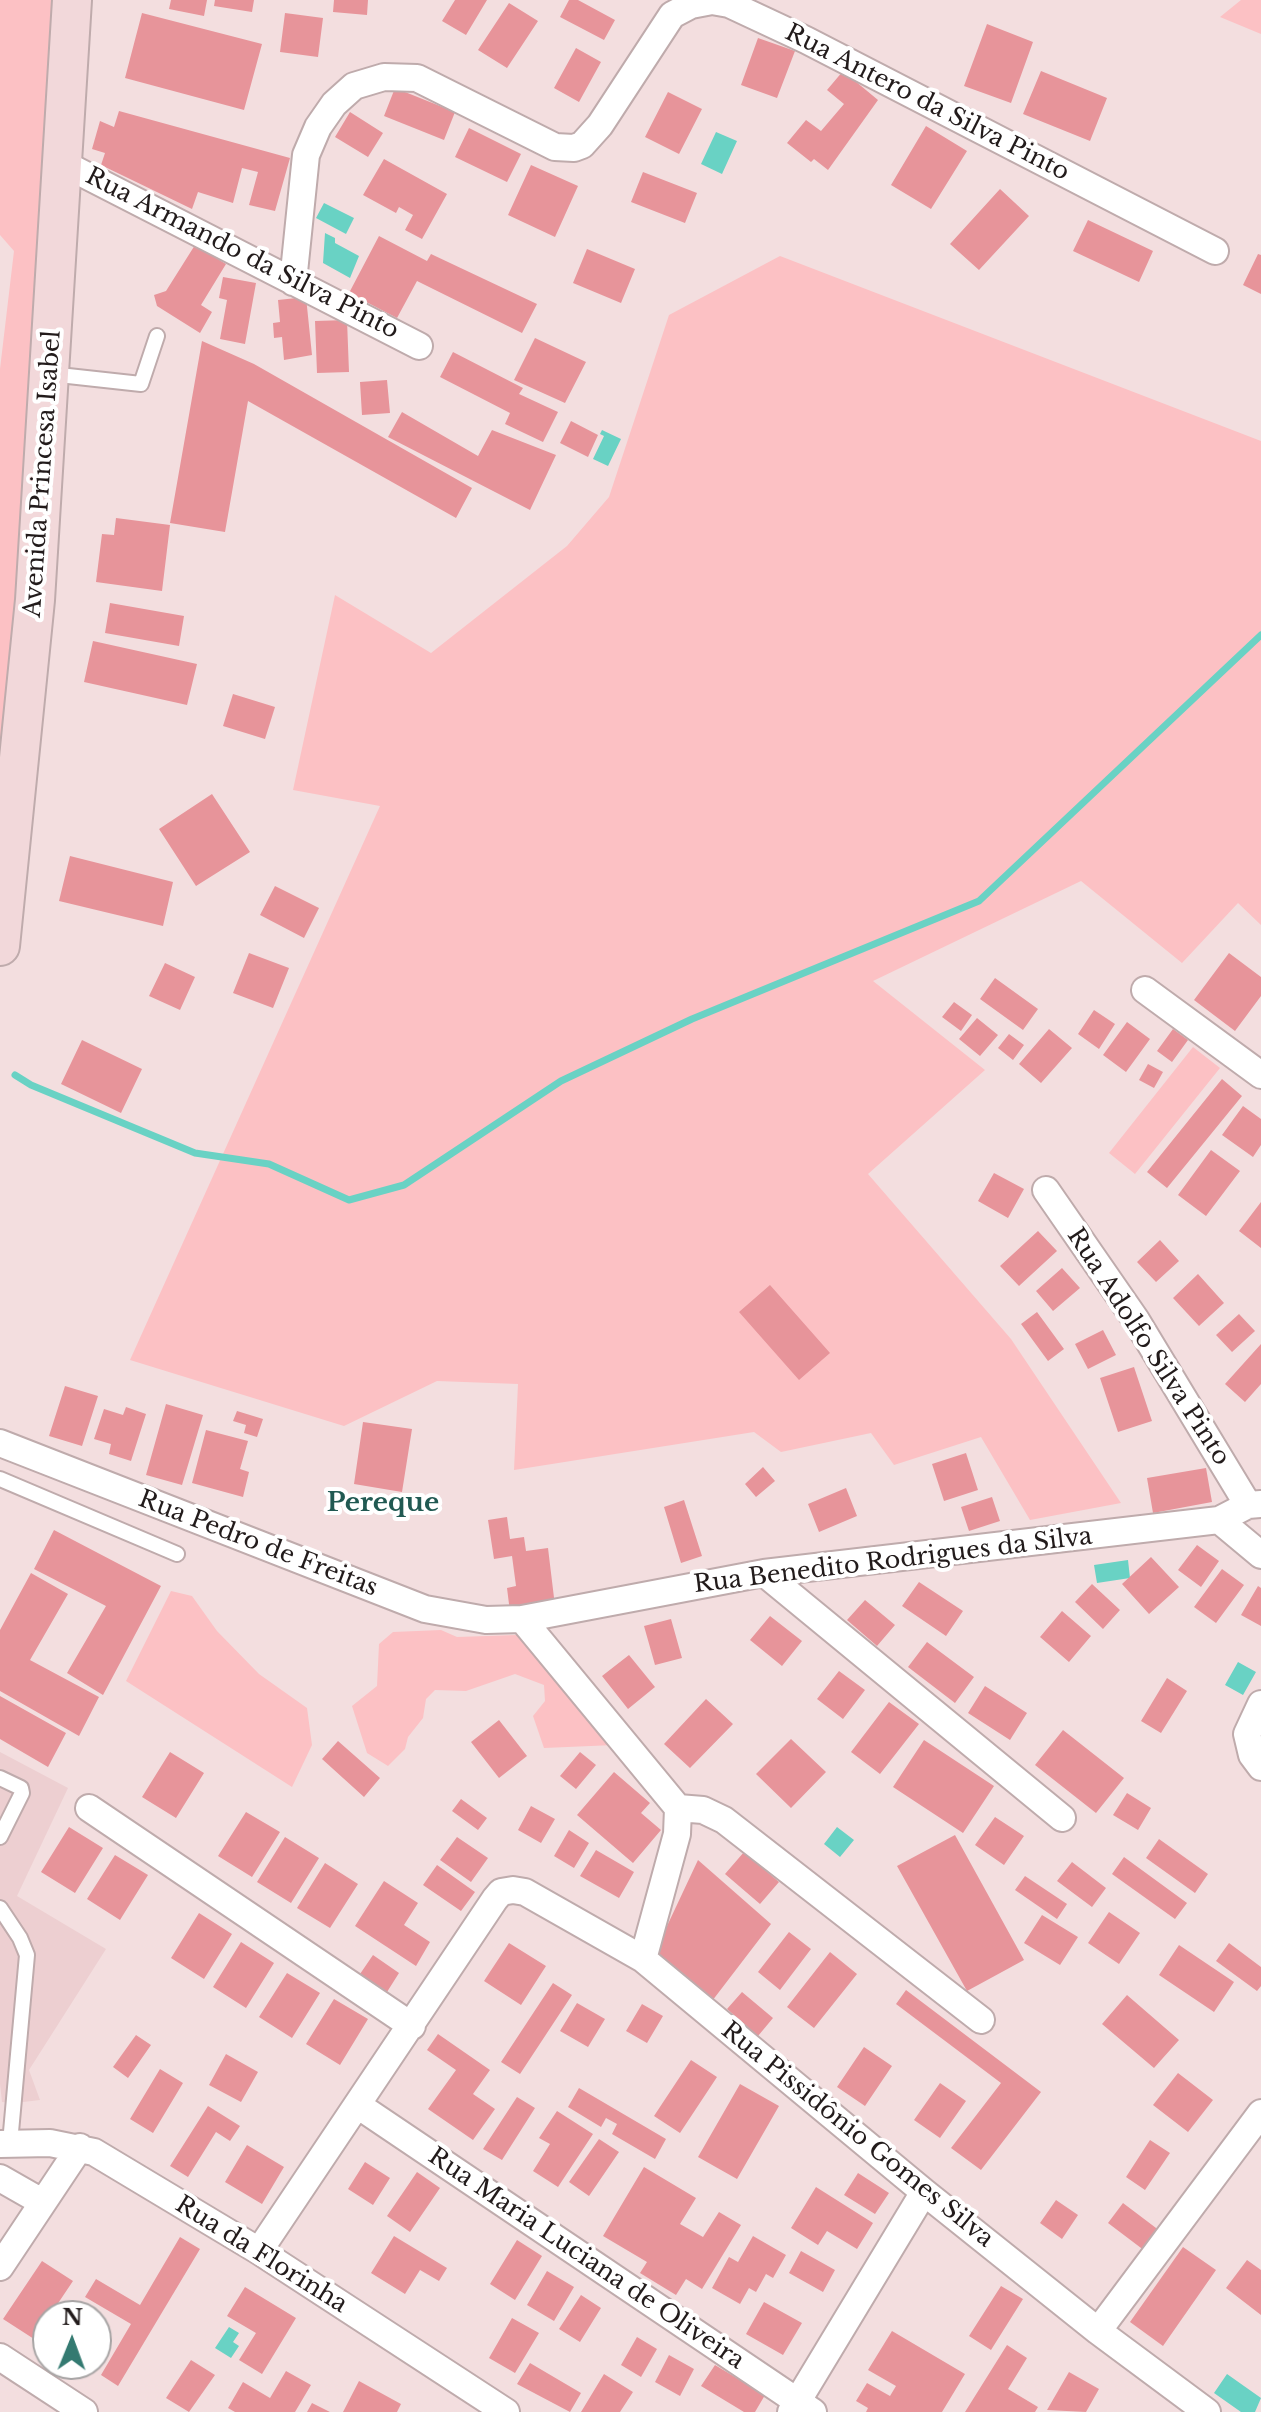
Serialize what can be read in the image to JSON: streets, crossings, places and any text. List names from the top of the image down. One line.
{"streets":{"main road":["Avenida Princesa Isabel"],"street":["Rua Antero da Silva Pinto","Rua Armando da Silva Pinto","Rua Adolfo Silva Pinto","Rua Pedro de Freitas","Rua Benedito Rodrigues da Silva","Rua Pissidônio Gomes Silva","Rua da Florinha","Rua Maria Luciana de Oliveira"]},"crossings":[["Rua Antero da Silva Pinto","Rua Armando da Silva Pinto"],["Rua Armando da Silva Pinto","Avenida Princesa Isabel"],["Rua Adolfo Silva Pinto","Rua Benedito Rodrigues da Silva"],["Rua Pedro de Freitas","Rua Benedito Rodrigues da Silva"]],"districts":["Pereque"],"north":"top"}
